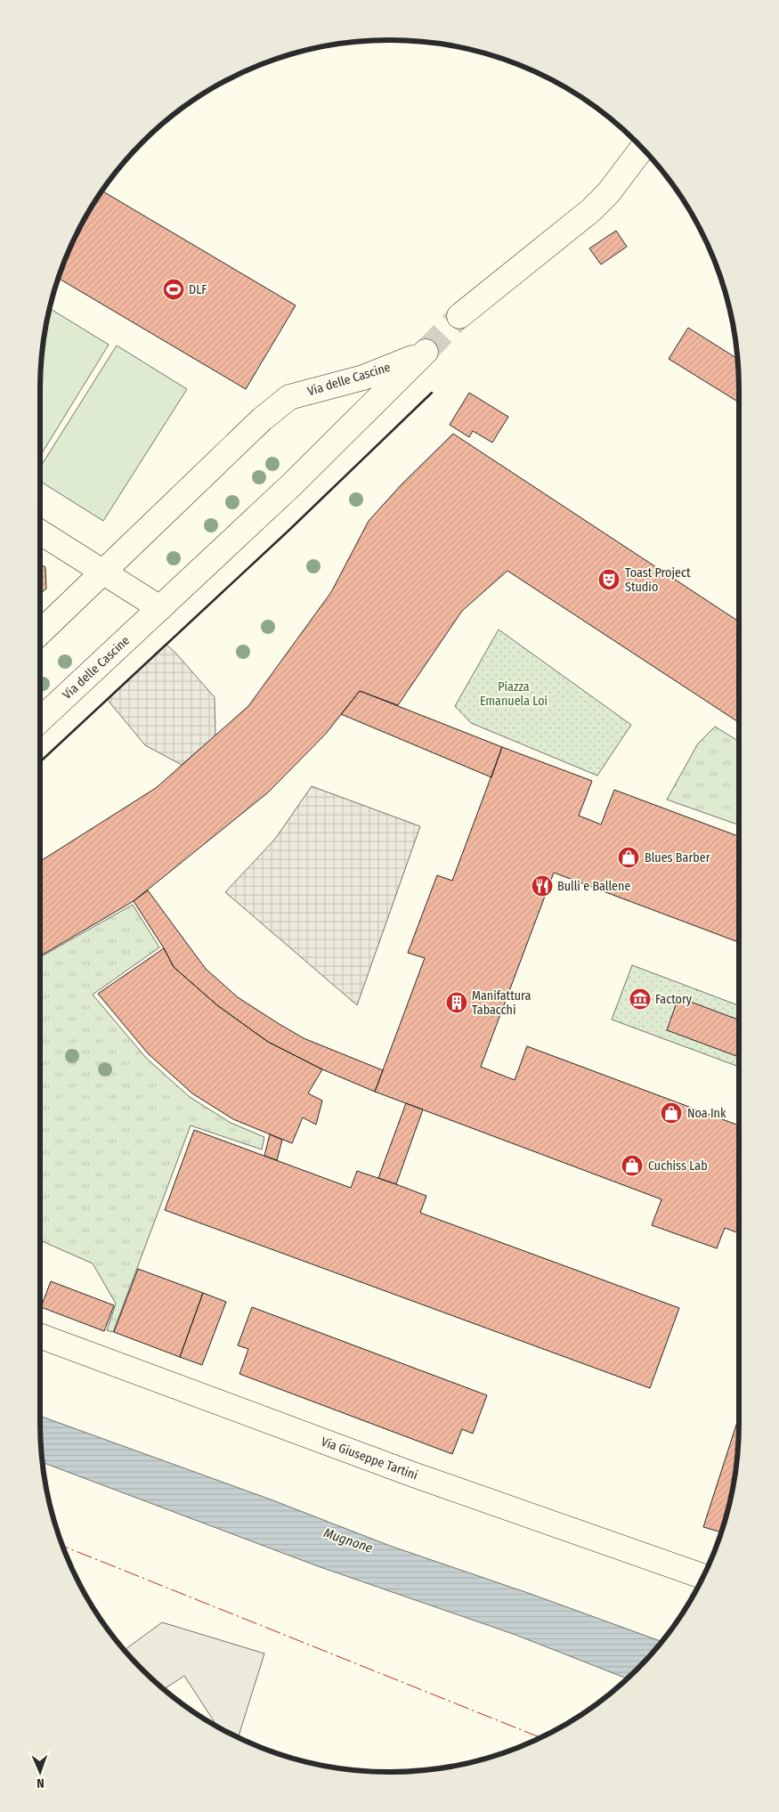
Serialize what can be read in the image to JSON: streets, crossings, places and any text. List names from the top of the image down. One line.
{"streets":{"street":["Via delle Cascine","Via Giuseppe Tartini"]},"water":["Mugnone"],"parks":["Piazza Emanuela Loi"],"places":{"sports":["DLF"],"theatre":["Toast Project Studio"],"shop":["Blues Barber","Noa Ink","Cuchiss Lab"],"restaurant":["Bulli e Ballene"],"museum":["Factory"],"building":["Manifattura Tabacchi"]},"north":"bottom"}
